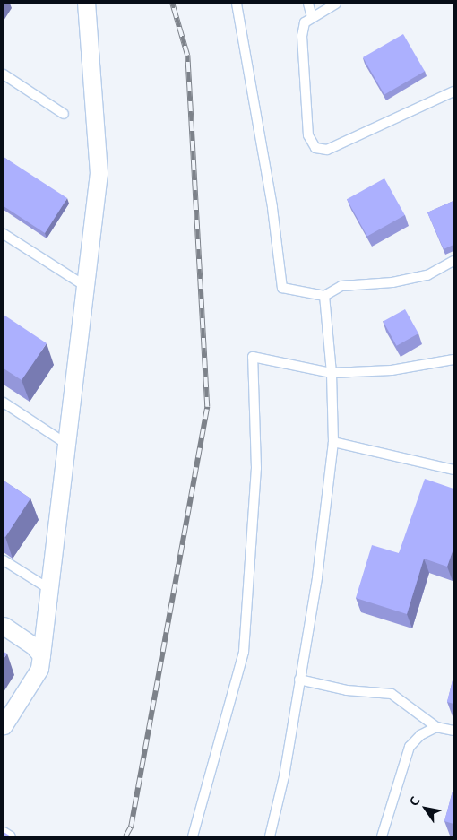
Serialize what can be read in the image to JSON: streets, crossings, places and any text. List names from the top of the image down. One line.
{"north":"top left"}
